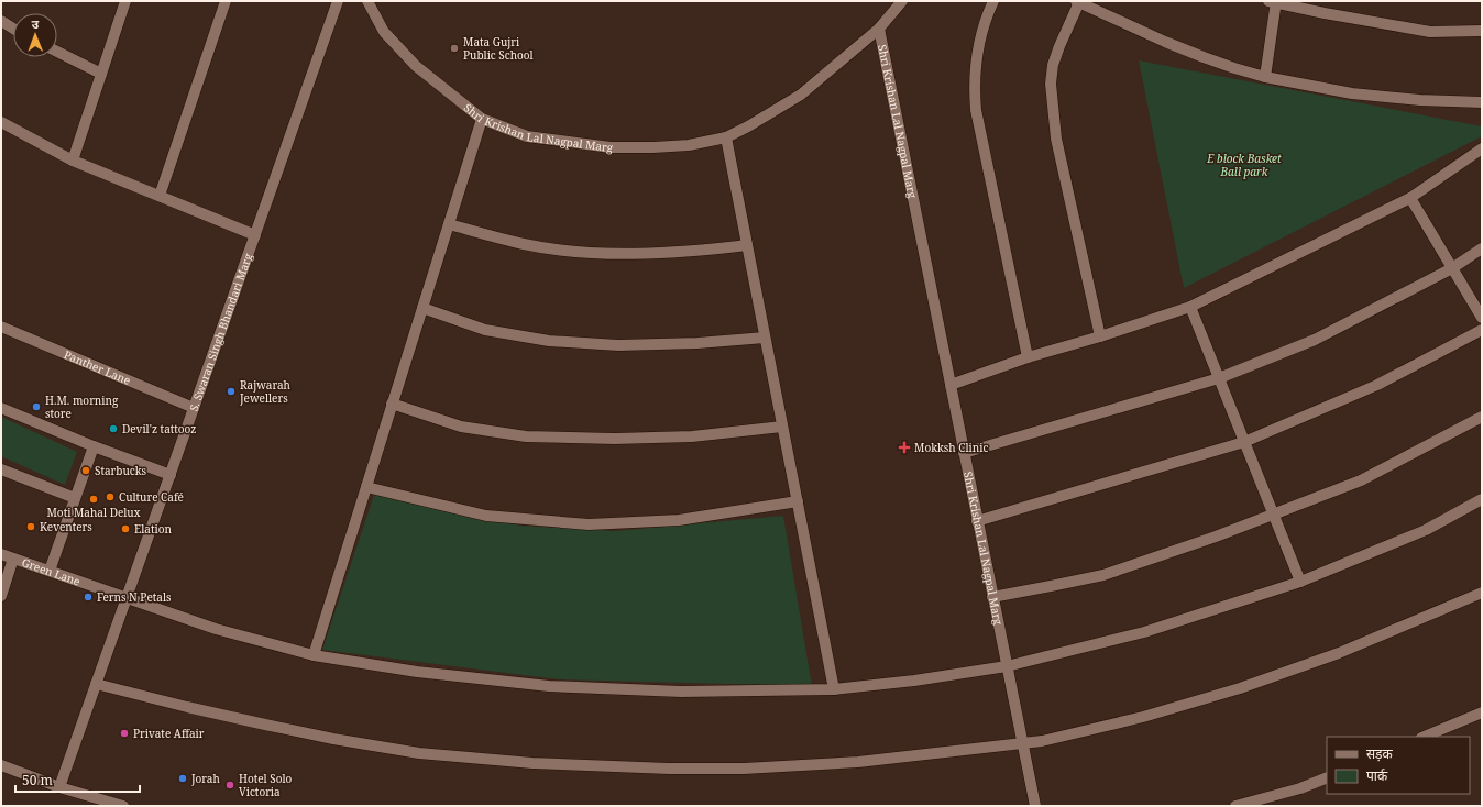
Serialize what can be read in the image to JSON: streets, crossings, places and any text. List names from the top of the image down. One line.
{"streets":{"street":["Shri Krishan Lal Nagpal Marg","S. Swaran Singh Bhandari Marg","Panther Lane","Green Lane"]},"crossings":[["Shri Krishan Lal Nagpal Marg","Green Lane"],["S. Swaran Singh Bhandari Marg","Panther Lane"],["S. Swaran Singh Bhandari Marg","Green Lane"]],"parks":["E block Basket Ball park"],"places":{"other":["Mata Gujri Public School","Rajwarah Jewellers","H.M. morning store","Devil'z tattooz","Starbucks","Culture Café","Moti Mahal Delux","Keventers","Elation","Ferns N Petals","Private Affair","Jorah","Hotel Solo Victoria"],"health":["Mokksh Clinic"]},"legend":["सड़क","पार्क"],"scale_bar":"50 m","north":"top"}
